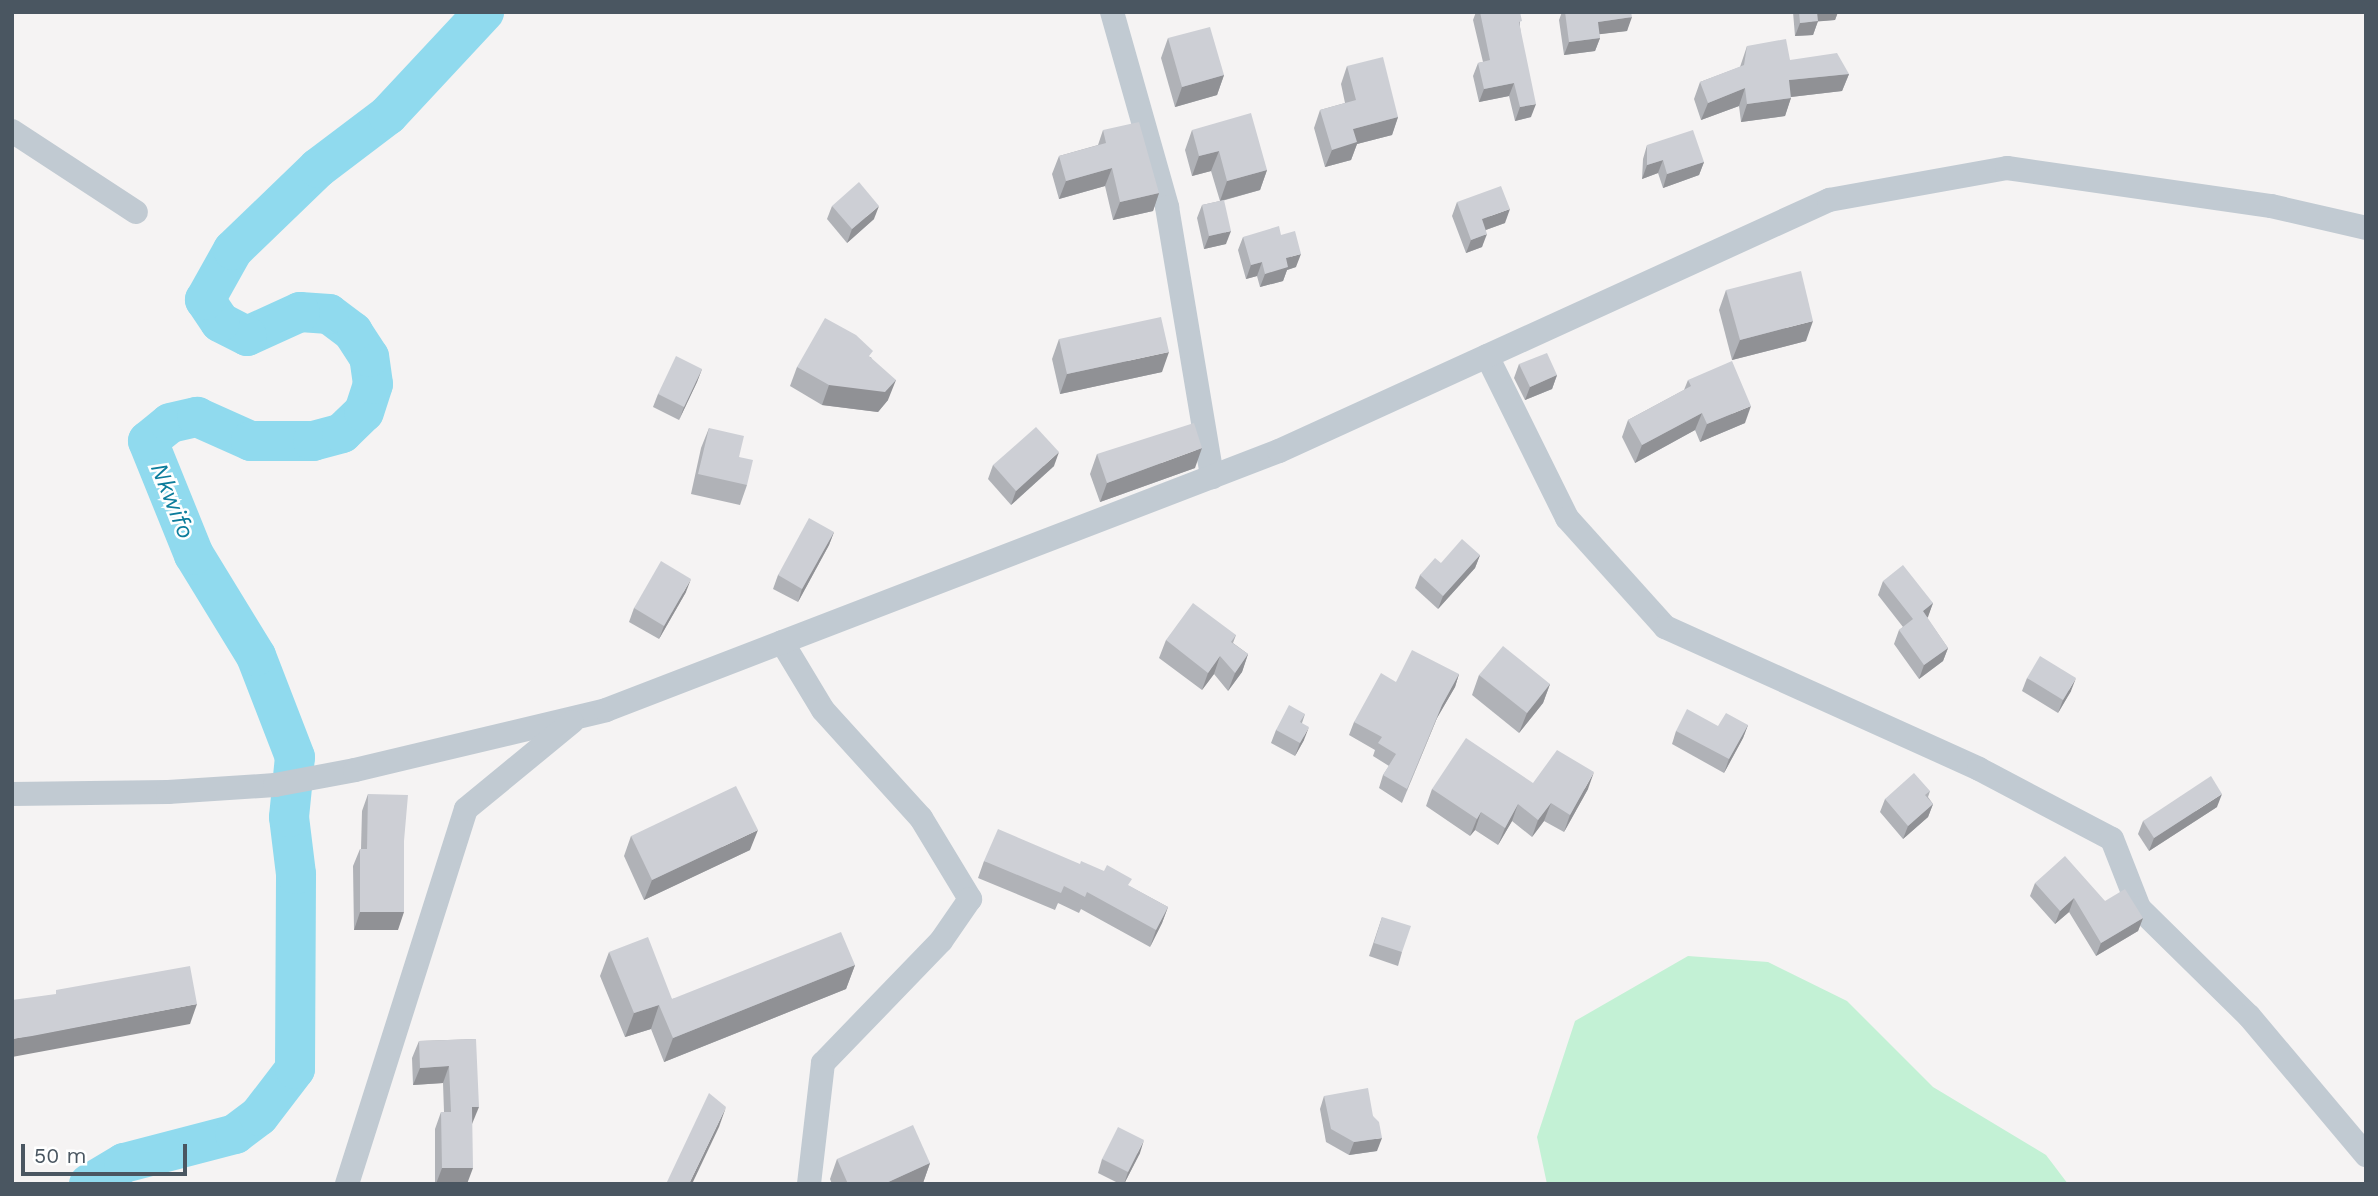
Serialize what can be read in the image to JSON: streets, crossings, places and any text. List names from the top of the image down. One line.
{"water":["Nkwifo"],"scale_bar":"50 m"}
